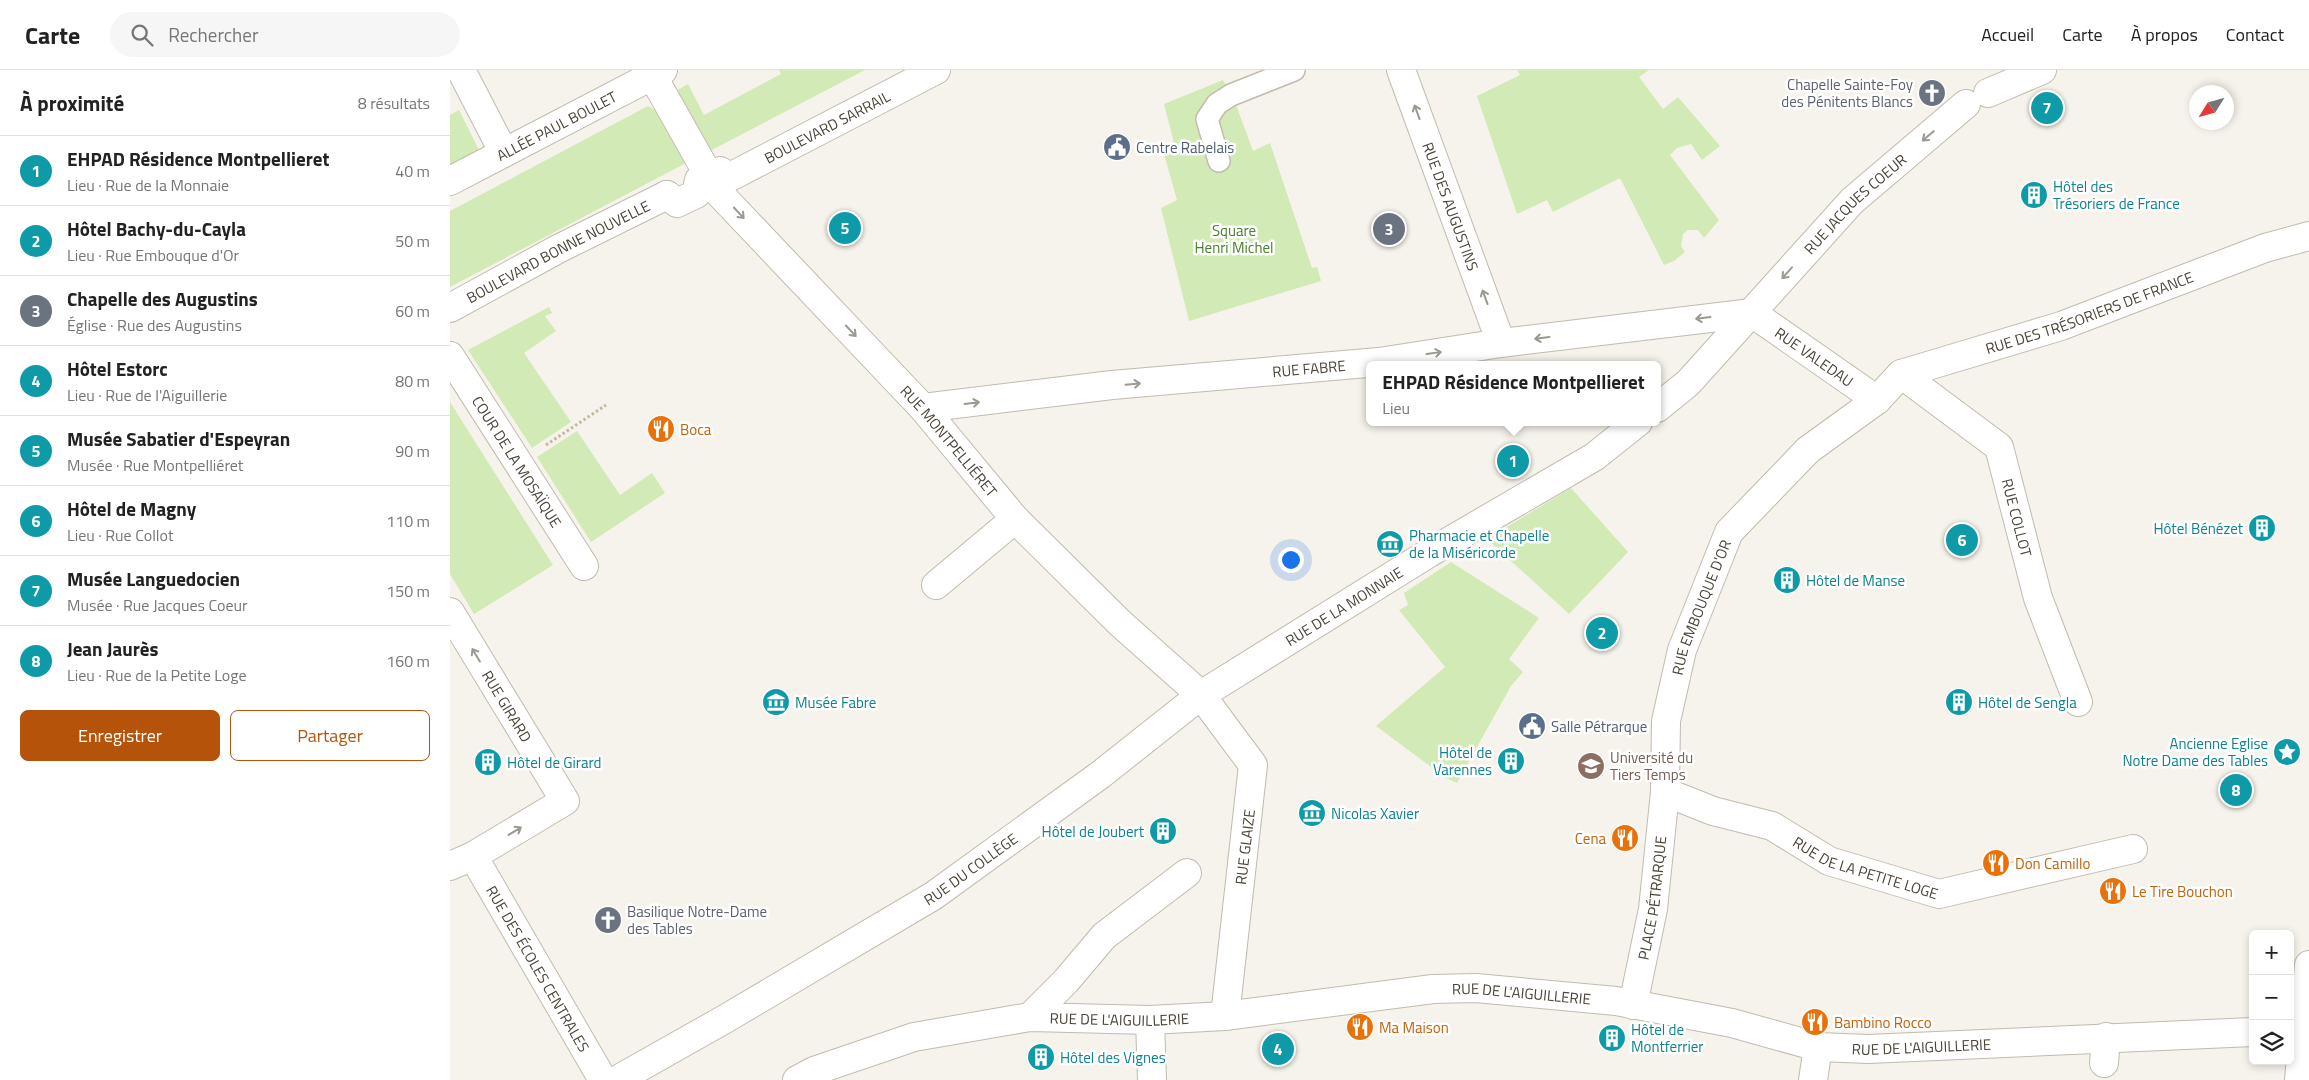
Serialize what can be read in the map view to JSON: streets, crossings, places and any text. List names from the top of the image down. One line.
{"streets":{"street":["ALLÉE PAUL BOULET","BOULEVARD SARRAIL","RUE JACQUES COEUR","RUE DES AUGUSTINS","BOULEVARD BONNE NOUVELLE","RUE DES TRÉSORIERS DE FRANCE","RUE VALEDAU","RUE FABRE","RUE MONTPELLIÉRET","COUR DE LA MOSAÏQUE","RUE COLLOT","RUE DE LA MONNAIE","RUE EMBOUQUE D'OR","RUE GIRARD","RUE GLAIZE","RUE DE LA PETITE LOGE","RUE DU COLLÈGE","PLACE PÉTRARQUE","RUE DES ÉCOLES CENTRALES","RUE DE L'AIGUILLERIE"]},"crossings":[["ALLÉE PAUL BOULET","RUE MONTPELLIÉRET"],["BOULEVARD SARRAIL","BOULEVARD BONNE NOUVELLE"],["BOULEVARD SARRAIL","RUE MONTPELLIÉRET"],["RUE JACQUES COEUR","RUE VALEDAU"],["RUE JACQUES COEUR","RUE FABRE"],["RUE DES AUGUSTINS","RUE FABRE"],["BOULEVARD BONNE NOUVELLE","RUE MONTPELLIÉRET"],["RUE DES TRÉSORIERS DE FRANCE","RUE COLLOT"],["RUE VALEDAU","RUE FABRE"],["RUE VALEDAU","RUE EMBOUQUE D'OR"],["RUE FABRE","RUE MONTPELLIÉRET"],["RUE MONTPELLIÉRET","RUE DE LA MONNAIE"],["RUE MONTPELLIÉRET","RUE GLAIZE"],["RUE MONTPELLIÉRET","RUE DU COLLÈGE"],["RUE DE LA MONNAIE","RUE GLAIZE"],["RUE DE LA MONNAIE","RUE DU COLLÈGE"],["RUE EMBOUQUE D'OR","RUE DE LA PETITE LOGE"],["RUE EMBOUQUE D'OR","PLACE PÉTRARQUE"],["RUE GIRARD","RUE DES ÉCOLES CENTRALES"],["RUE GLAIZE","RUE DU COLLÈGE"],["RUE GLAIZE","RUE DE L'AIGUILLERIE"],["RUE DE LA PETITE LOGE","PLACE PÉTRARQUE"],["PLACE PÉTRARQUE","RUE DE L'AIGUILLERIE"]],"one_way":["RUE JACQUES COEUR","RUE DES AUGUSTINS","RUE MONTPELLIÉRET"],"parks":["Square Henri Michel"],"places":{"church":["Chapelle Sainte-Foy des Pénitents Blancs","Basilique Notre-Dame des Tables"],"public building":["Centre Rabelais","Salle Pétrarque"],"building":["Hôtel des Trésoriers de France","Hôtel Bénézet","Hôtel de Manse","Hôtel de Sengla","Hôtel de Varennes","Hôtel de Girard","Hôtel de Joubert","Hôtel de Montferrier","Hôtel des Vignes"],"restaurant":["Boca","Cena","Don Camillo","Le Tire Bouchon","Bambino Rocco","Ma Maison"],"museum":["Pharmacie et Chapelle de la Miséricorde","Musée Fabre","Nicolas Xavier"],"place":["Ancienne Eglise Notre Dame des Tables"],"school or university":["Université du Tiers Temps"]},"north":"bottom left","page":{"header":"Carte","search":"Rechercher","nav":["Accueil","Carte","À propos","Contact"],"heading":["À proximité","8 résultats"],"pins":["7","5","3","1","6","2","8","4"],"list":[{"mark":"1","name":"EHPAD Résidence Montpellieret","note":"Lieu · Rue de la Monnaie","value":"40 m"},{"mark":"2","name":"Hôtel Bachy-du-Cayla","note":"Lieu · Rue Embouque d'Or","value":"50 m"},{"mark":"3","name":"Chapelle des Augustins","note":"Église · Rue des Augustins","value":"60 m"},{"mark":"4","name":"Hôtel Estorc","note":"Lieu · Rue de l'Aiguillerie","value":"80 m"},{"mark":"5","name":"Musée Sabatier d'Espeyran","note":"Musée · Rue Montpelliéret","value":"90 m"},{"mark":"6","name":"Hôtel de Magny","note":"Lieu · Rue Collot","value":"110 m"},{"mark":"7","name":"Musée Languedocien","note":"Musée · Rue Jacques Coeur","value":"150 m"},{"mark":"8","name":"Jean Jaurès","note":"Lieu · Rue de la Petite Loge","value":"160 m"}],"popup":["EHPAD Résidence Montpellieret","Lieu"],"buttons":["Enregistrer","Partager"],"map_buttons":["+","−"]}}
